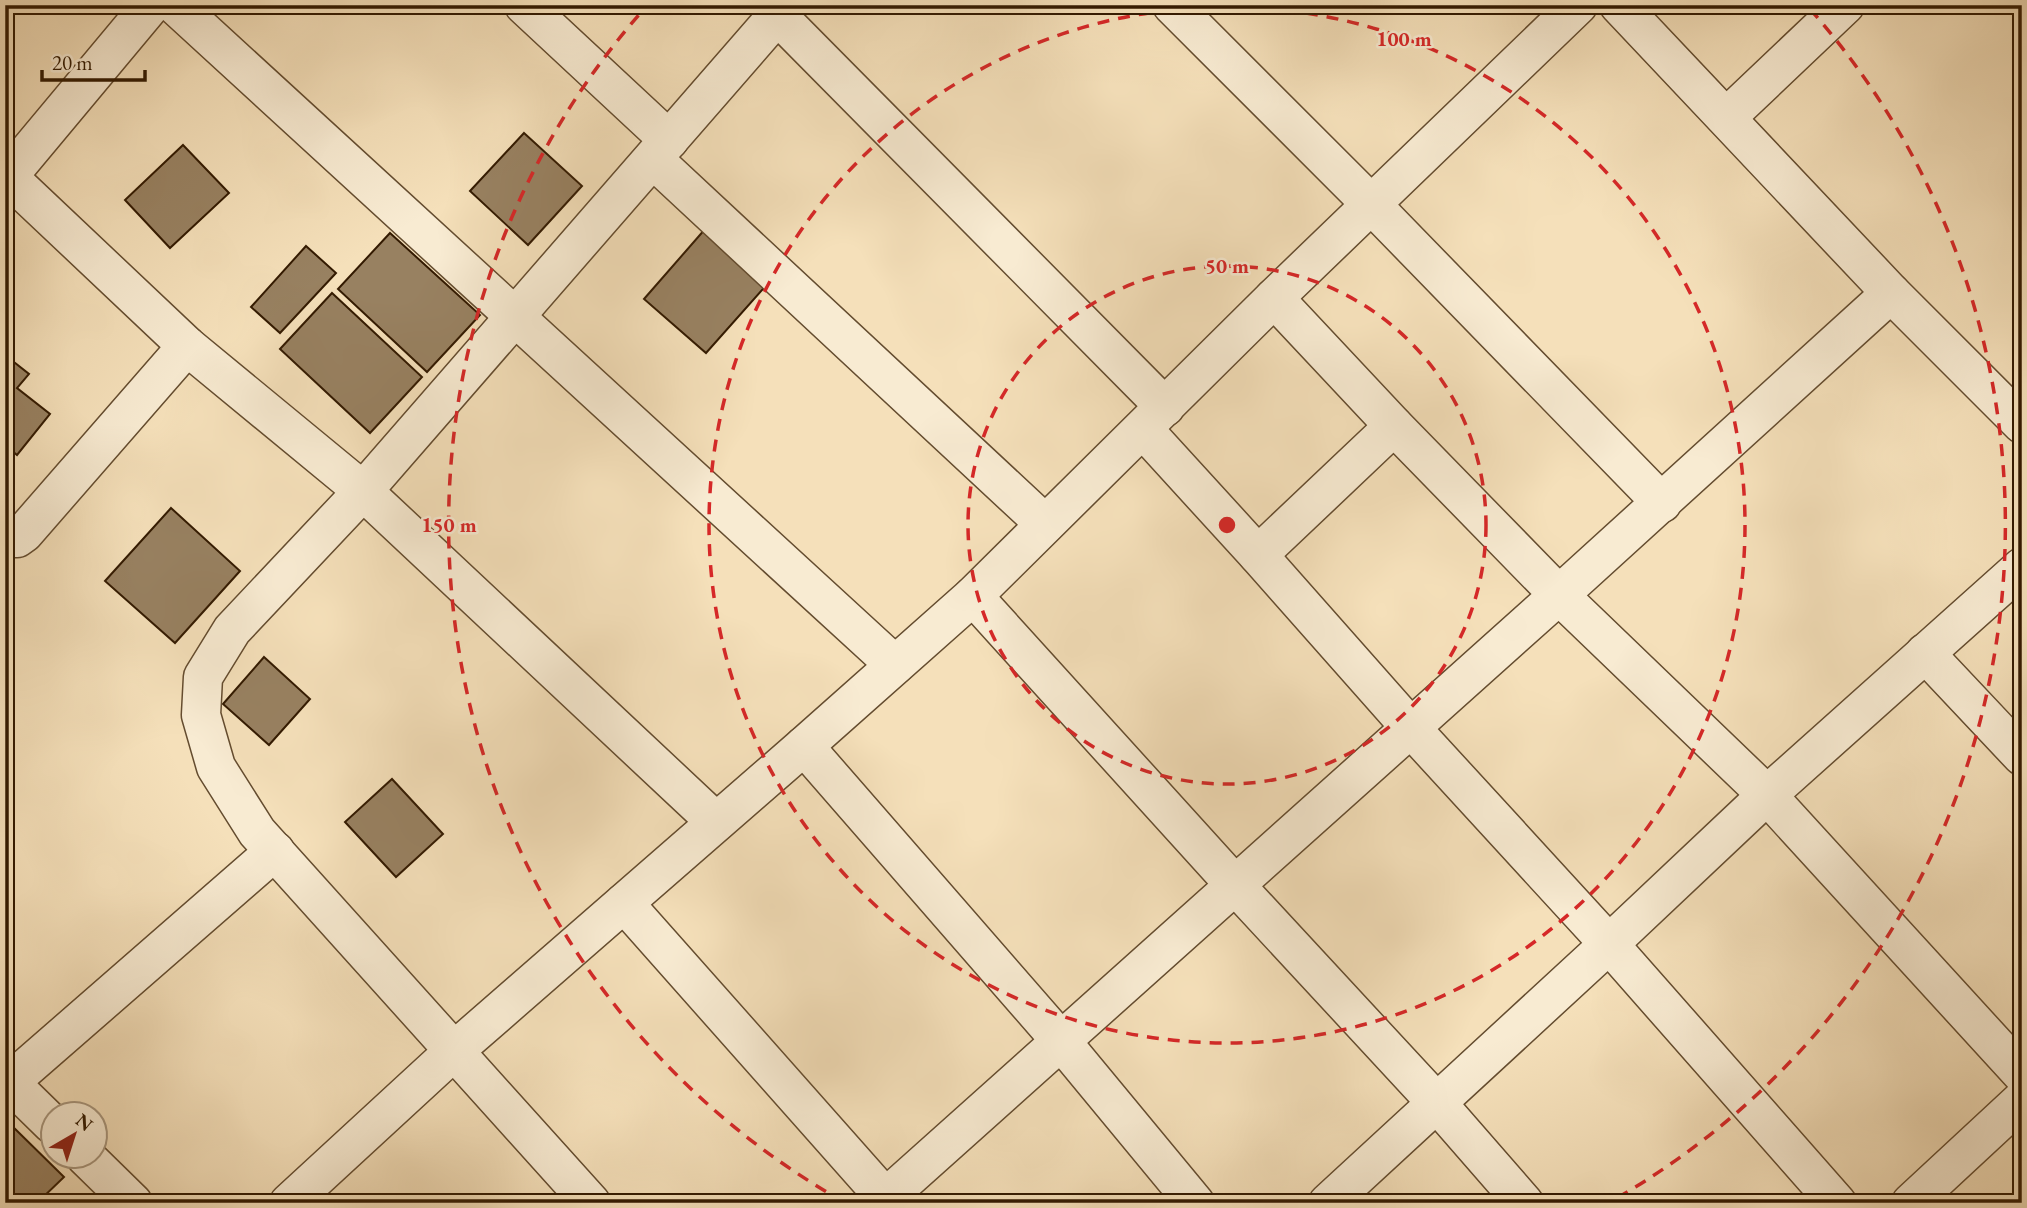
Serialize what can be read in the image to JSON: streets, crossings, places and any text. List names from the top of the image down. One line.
{"scale_bar":"20 m","north":"top right","rings":["100 m","50 m","150 m"]}
